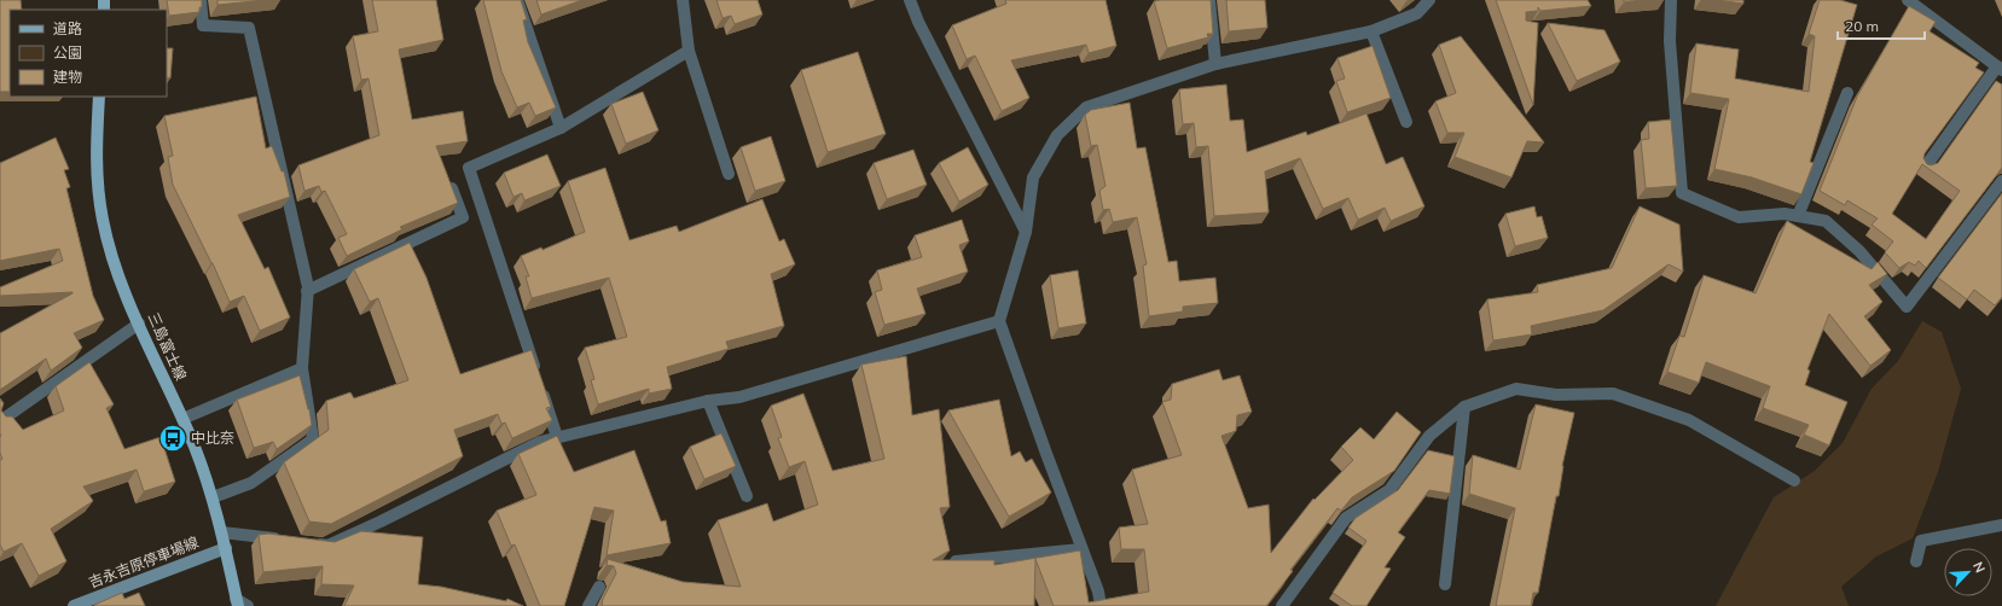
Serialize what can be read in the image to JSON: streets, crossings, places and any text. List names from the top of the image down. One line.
{"streets":{"main road":["三島富士線","吉永吉原停車場線"]},"crossings":[["三島富士線","吉永吉原停車場線"]],"places":{"bus stop":["中比奈"]},"legend":["道路","公園","建物"],"scale_bar":"20 m","north":"top right"}
